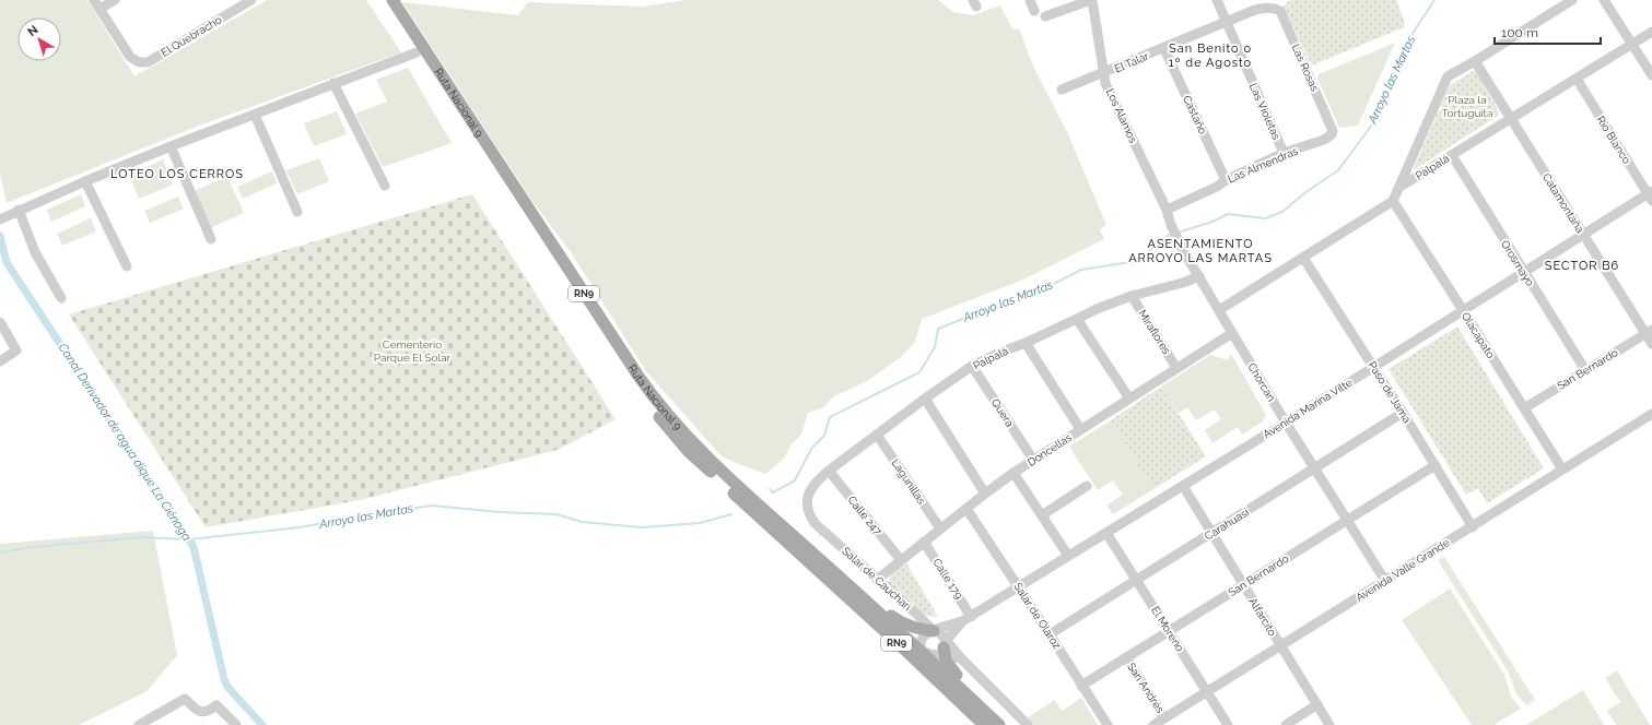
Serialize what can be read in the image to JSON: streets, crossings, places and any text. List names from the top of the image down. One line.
{"streets":{"main road":["Ruta Nacional 9","RN9"],"street":["El Quebracho","El Talar","Las Rosas","Las Violetas","Castaño","Los Alamos","Río Blanco","Las Almendras","Palpalá","Catamontaña","Orosmayo","Miraflores","Olacapato","San Bernardo","Chorcan","Paso de Jama","Avenida Marina Vilte","Quera","Doncellas","Lagunillas","Calle 247","Carahuasi","Avenida Valle Grande","Salar de Cauchari","Calle 179","Salar de Olaroz","Alfarcito","El Moreno","San Andrés"]},"crossings":[["El Talar","Las Rosas"],["El Talar","Las Violetas"],["El Talar","Castaño"],["El Talar","Los Alamos"],["Las Rosas","Las Almendras"],["Ruta Nacional 9","Avenida Marina Vilte"],["Ruta Nacional 9","Salar de Cauchari"],["Las Violetas","Las Almendras"],["Castaño","Las Almendras"],["Los Alamos","Las Almendras"],["Los Alamos","Chorcan"],["Río Blanco","Palpalá"],["Río Blanco","Avenida Marina Vilte"],["Palpalá","Catamontaña"],["Palpalá","Orosmayo"],["Palpalá","Miraflores"],["Palpalá","Chorcan"],["Palpalá","Quera"],["Palpalá","Lagunillas"],["Palpalá","Calle 247"],["Palpalá","Salar de Cauchari"],["Catamontaña","San Bernardo"],["Catamontaña","Avenida Marina Vilte"],["Orosmayo","San Bernardo"],["Orosmayo","Avenida Marina Vilte"],["Miraflores","Doncellas"],["Olacapato","San Bernardo"],["Olacapato","Avenida Marina Vilte"],["Olacapato","Avenida Valle Grande"],["San Bernardo","Chorcan"],["San Bernardo","Paso de Jama"],["San Bernardo","Salar de Olaroz"],["San Bernardo","Alfarcito"],["San Bernardo","El Moreno"],["San Bernardo","San Andrés"],["Chorcan","Avenida Marina Vilte"],["Chorcan","Doncellas"],["Chorcan","Carahuasi"],["Chorcan","Avenida Valle Grande"],["Paso de Jama","Avenida Marina Vilte"],["Paso de Jama","Carahuasi"],["Paso de Jama","Avenida Valle Grande"],["Avenida Marina Vilte","Salar de Cauchari"],["Avenida Marina Vilte","Calle 179"],["Avenida Marina Vilte","Salar de Olaroz"],["Avenida Marina Vilte","Alfarcito"],["Avenida Marina Vilte","El Moreno"],["Quera","Doncellas"],["Doncellas","Lagunillas"],["Doncellas","Calle 247"],["Doncellas","Salar de Cauchari"],["Doncellas","Calle 179"],["Doncellas","Salar de Olaroz"],["Carahuasi","Salar de Olaroz"],["Carahuasi","Alfarcito"],["Carahuasi","El Moreno"],["Avenida Valle Grande","Alfarcito"],["Avenida Valle Grande","El Moreno"],["Avenida Valle Grande","San Andrés"]],"districts":["San Benito o 1º de Agosto","LOTEO LOS CERROS","ASENTAMIENTO ARROYO LAS MARTAS","SECTOR B6"],"water":["Arroyo las Martas","Canal Derivador de agua dique La Ciénaga"],"parks":["Plaza la Tortuguita","Cementerio Parque El Solar"],"scale_bar":"100 m","north":"top left"}
